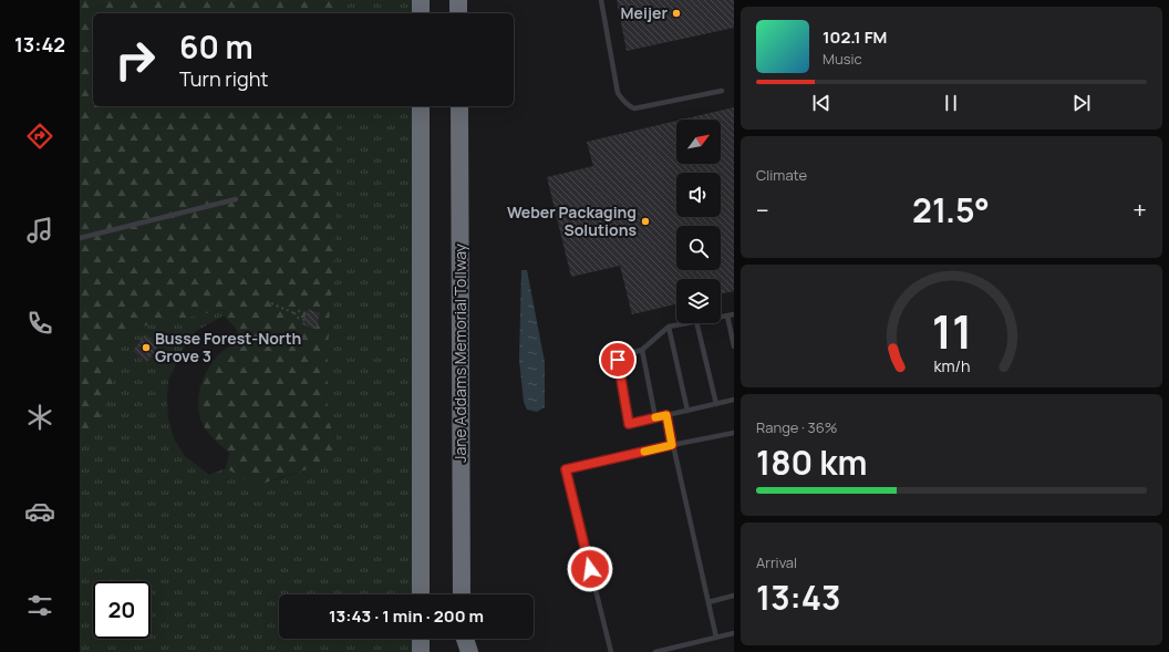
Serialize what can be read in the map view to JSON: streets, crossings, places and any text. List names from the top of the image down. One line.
{"streets":{"highway":["Jane Addams Memorial Tollway"]},"places":["Meijer","Weber Packaging Solutions","Busse Forest-North Grove 3"],"north":"top right","page":{"tabs":"13:42","turn":["60 m","Turn right"],"song":["102.1 FM","Music"],"tile":["Climate",["Range · 36%","180 km"],["Arrival","13:43"]],"heat":["−","21.5°","+"],"limit":"20","trip":"13:43 · 1 min · 200 m","gauge":["11","km/h"]}}
